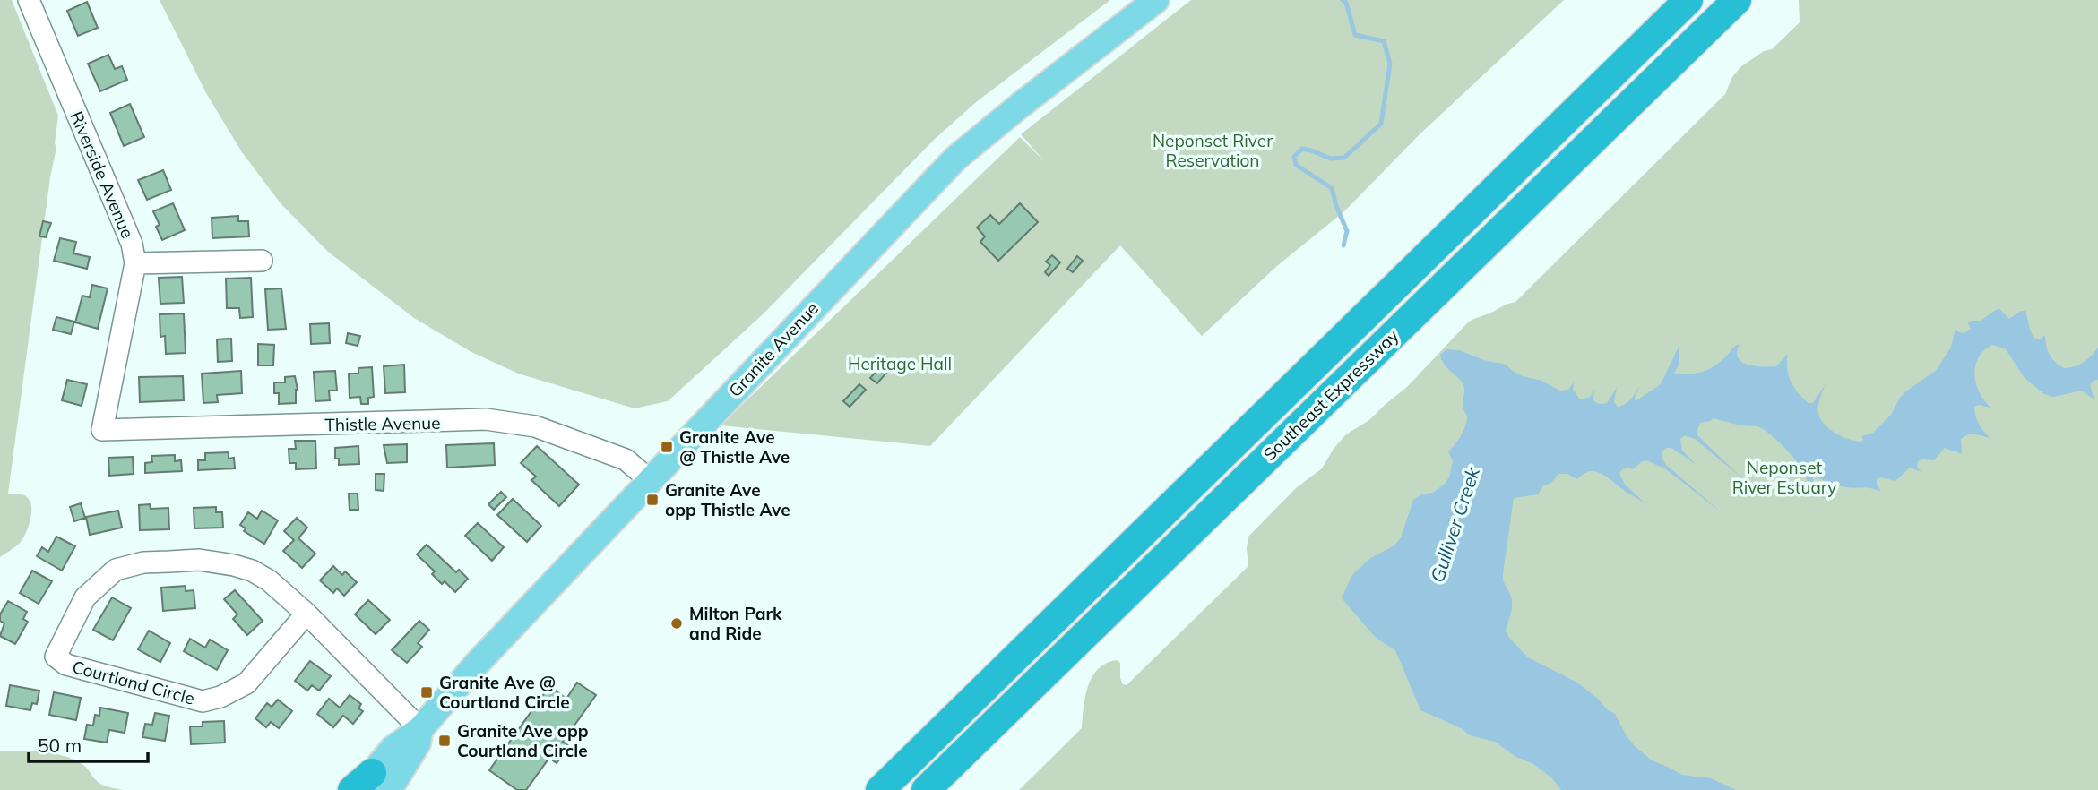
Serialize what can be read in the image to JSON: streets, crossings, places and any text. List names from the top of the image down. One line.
{"streets":{"highway":["Southeast Expressway"],"main road":["Granite Avenue"],"street":["Riverside Avenue","Thistle Avenue","Courtland Circle"]},"crossings":[["Riverside Avenue","Thistle Avenue"],["Granite Avenue","Thistle Avenue"],["Granite Avenue","Courtland Circle"]],"water":["Gulliver Creek"],"parks":["Neponset River Reservation","Heritage Hall","Neponset River Estuary"],"places":{"transit":["Granite Ave @ Thistle Ave","Granite Ave opp Thistle Ave","Granite Ave @ Courtland Circle","Granite Ave opp Courtland Circle"],"other":["Milton Park and Ride"]},"scale_bar":"50 m"}
